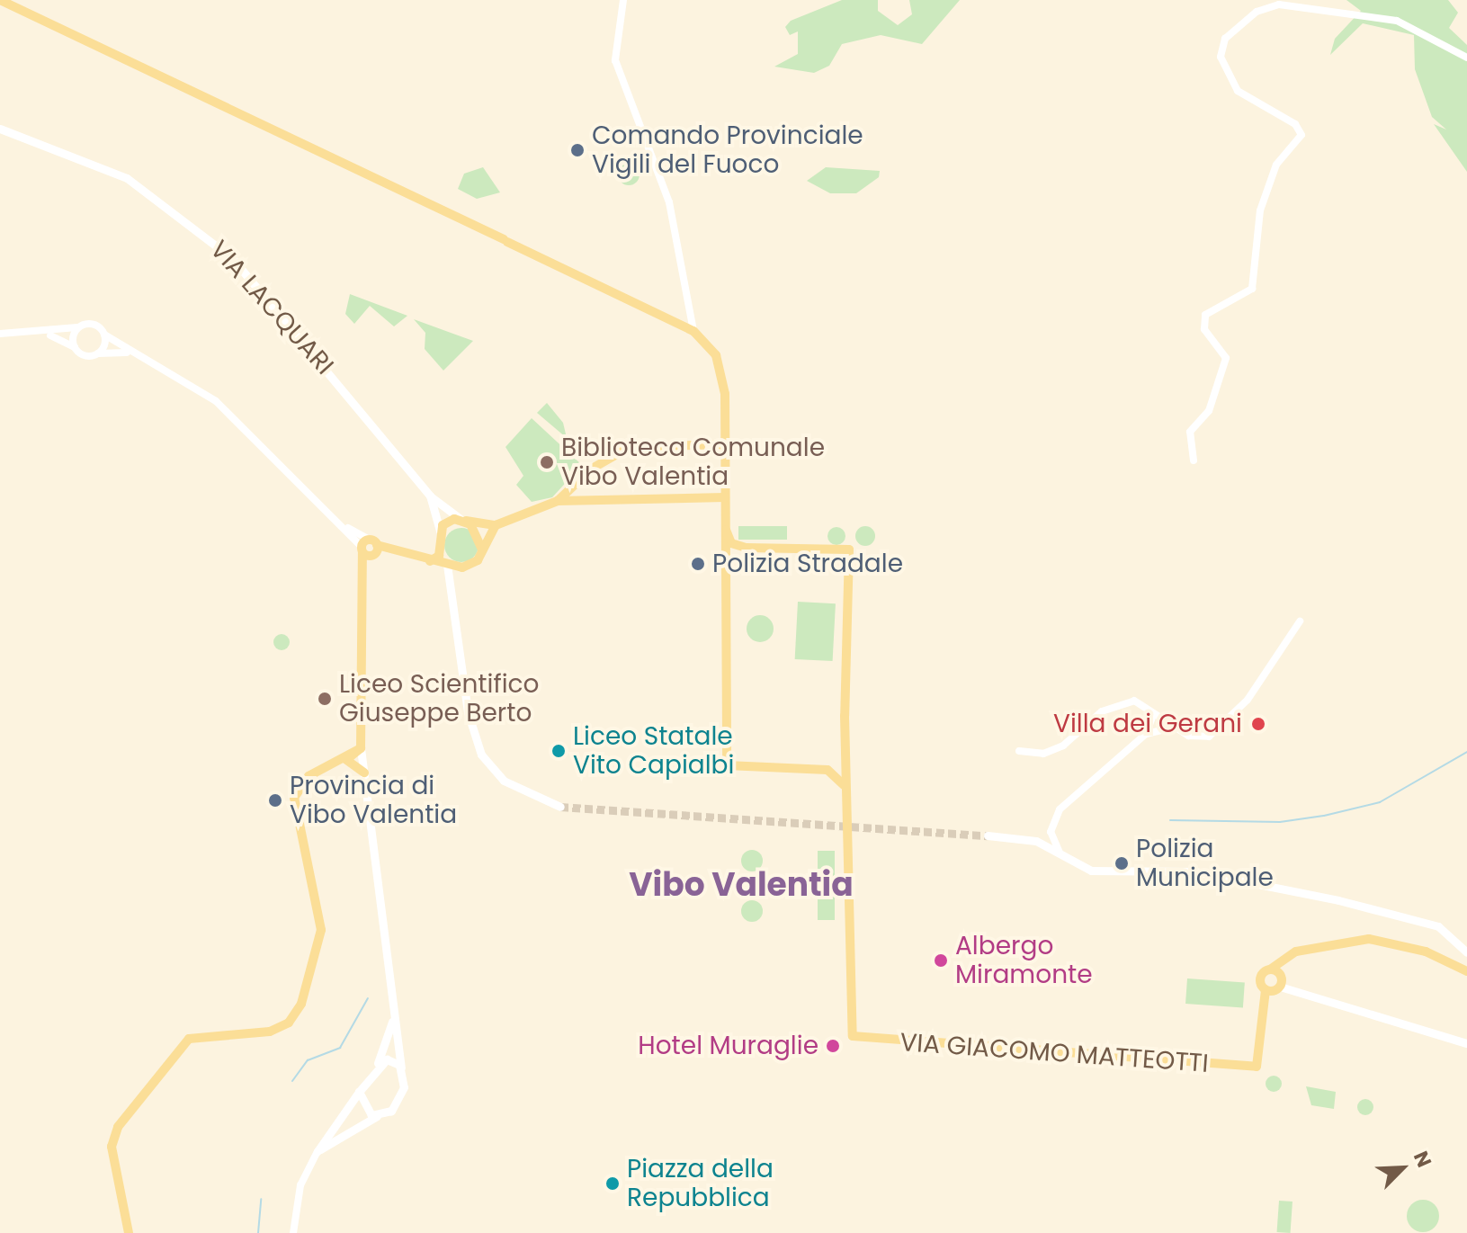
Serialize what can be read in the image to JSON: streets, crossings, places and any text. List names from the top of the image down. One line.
{"streets":{"main road":["VIA LACQUARI","VIA GIACOMO MATTEOTTI"]},"districts":["Vibo Valentia"],"places":["Comando Provinciale Vigili del Fuoco","Biblioteca Comunale Vibo Valentia","Polizia Stradale","Liceo Scientifico Giuseppe Berto","Villa dei Gerani","Liceo Statale Vito Capialbi","Provincia di Vibo Valentia","Polizia Municipale","Albergo Miramonte","Hotel Muraglie","Piazza della Repubblica"],"north":"top right"}
